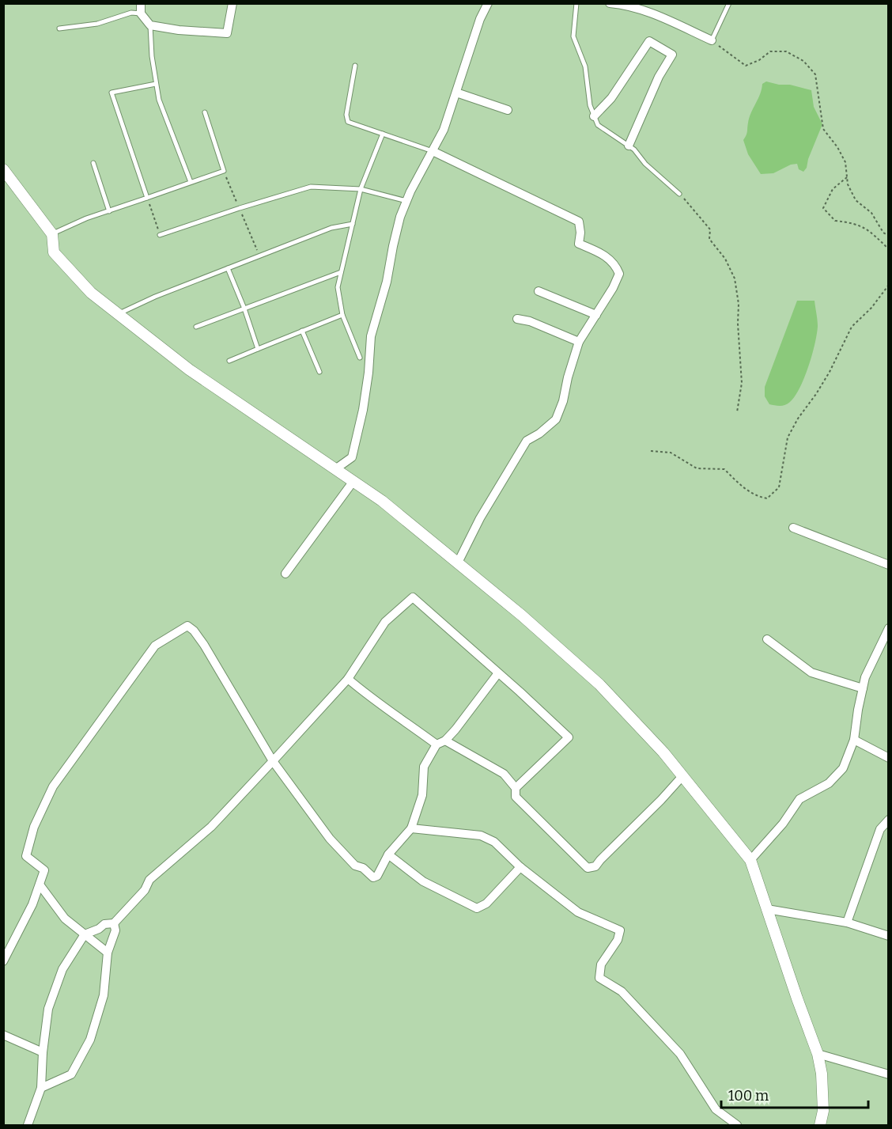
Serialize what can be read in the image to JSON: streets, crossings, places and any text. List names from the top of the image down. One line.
{"scale_bar":"100 m"}
